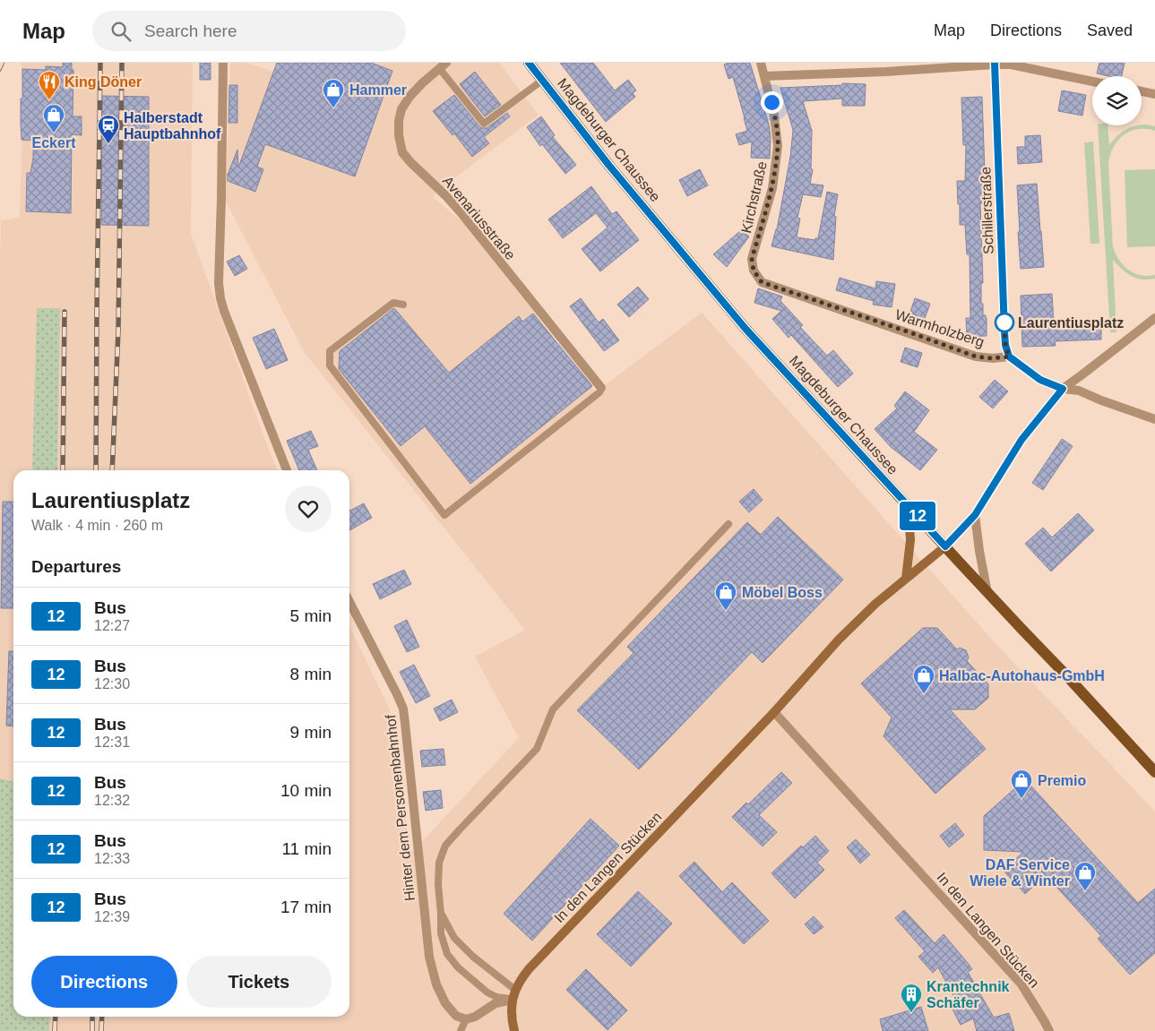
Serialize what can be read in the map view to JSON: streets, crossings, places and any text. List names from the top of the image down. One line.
{"streets":{"main road":["Magdeburger Chaussee"],"street":["Kirchstraße","Schillerstraße","Avenariusstraße","Warmholzberg","Hinter dem Personenbahnhof","In den Langen Stücken"]},"crossings":[["Magdeburger Chaussee","In den Langen Stücken"],["Kirchstraße","Warmholzberg"],["Schillerstraße","Warmholzberg"]],"places":{"restaurant":["King Döner"],"shop":["Hammer","Eckert","Möbel Boss","Halbac-Autohaus-GmbH","Premio","DAF Service Wiele & Winter"],"station":["Halberstadt Hauptbahnhof"],"other":["Laurentiusplatz"],"building":["Krantechnik Schäfer"]},"lines":["bus line 12"],"page":{"header":"Map","search":"Search here","nav":["Map","Directions","Saved"],"on_map":"12","heading":[["Laurentiusplatz","Walk · 4 min · 260 m"],"Departures"],"list":[{"mark":"12","name":"Bus","note":"12:27","value":"5 min"},{"mark":"12","name":"Bus","note":"12:30","value":"8 min"},{"mark":"12","name":"Bus","note":"12:31","value":"9 min"},{"mark":"12","name":"Bus","note":"12:32","value":"10 min"},{"mark":"12","name":"Bus","note":"12:33","value":"11 min"},{"mark":"12","name":"Bus","note":"12:39","value":"17 min"}],"buttons":["Directions","Tickets"]}}
